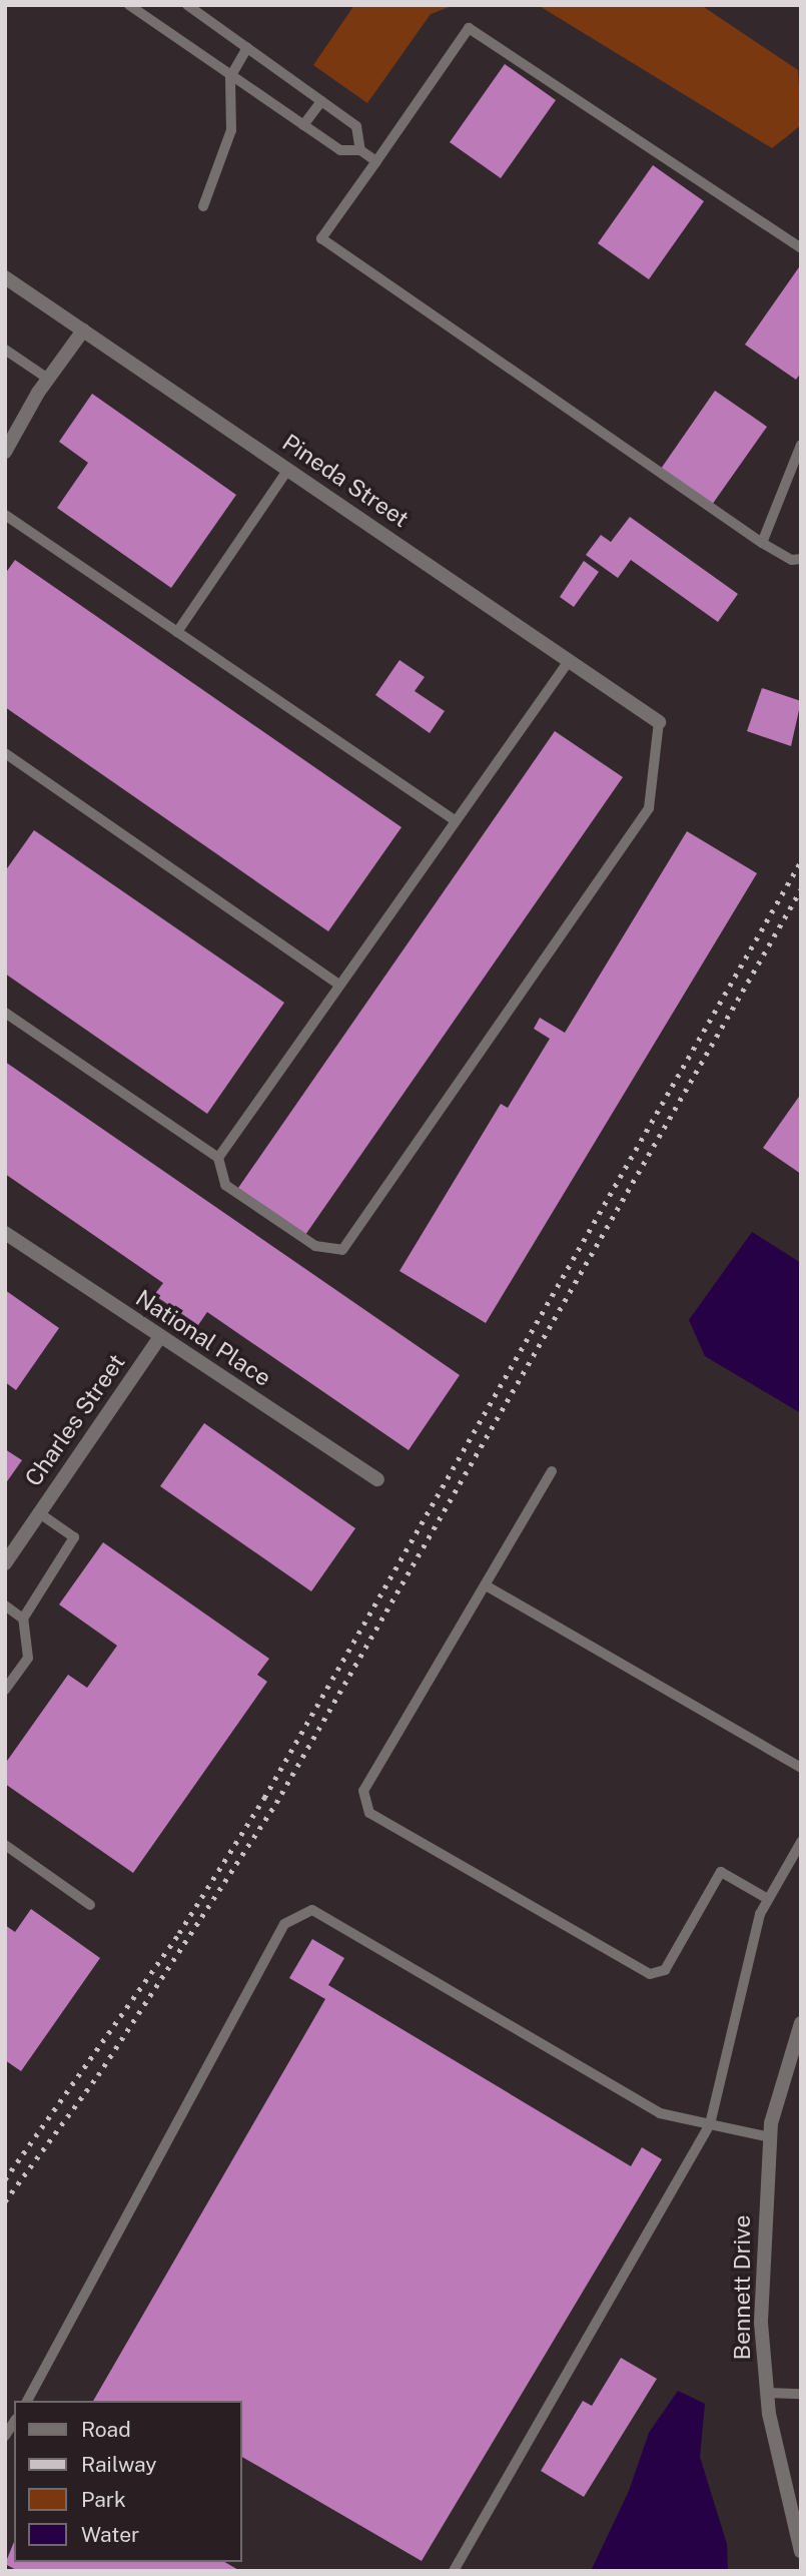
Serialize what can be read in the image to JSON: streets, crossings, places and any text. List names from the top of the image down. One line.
{"streets":{"street":["Pineda Street","National Place","Charles Street","Bennett Drive"]},"crossings":[["National Place","Charles Street"]],"legend":["Road","Railway","Park","Water"]}
